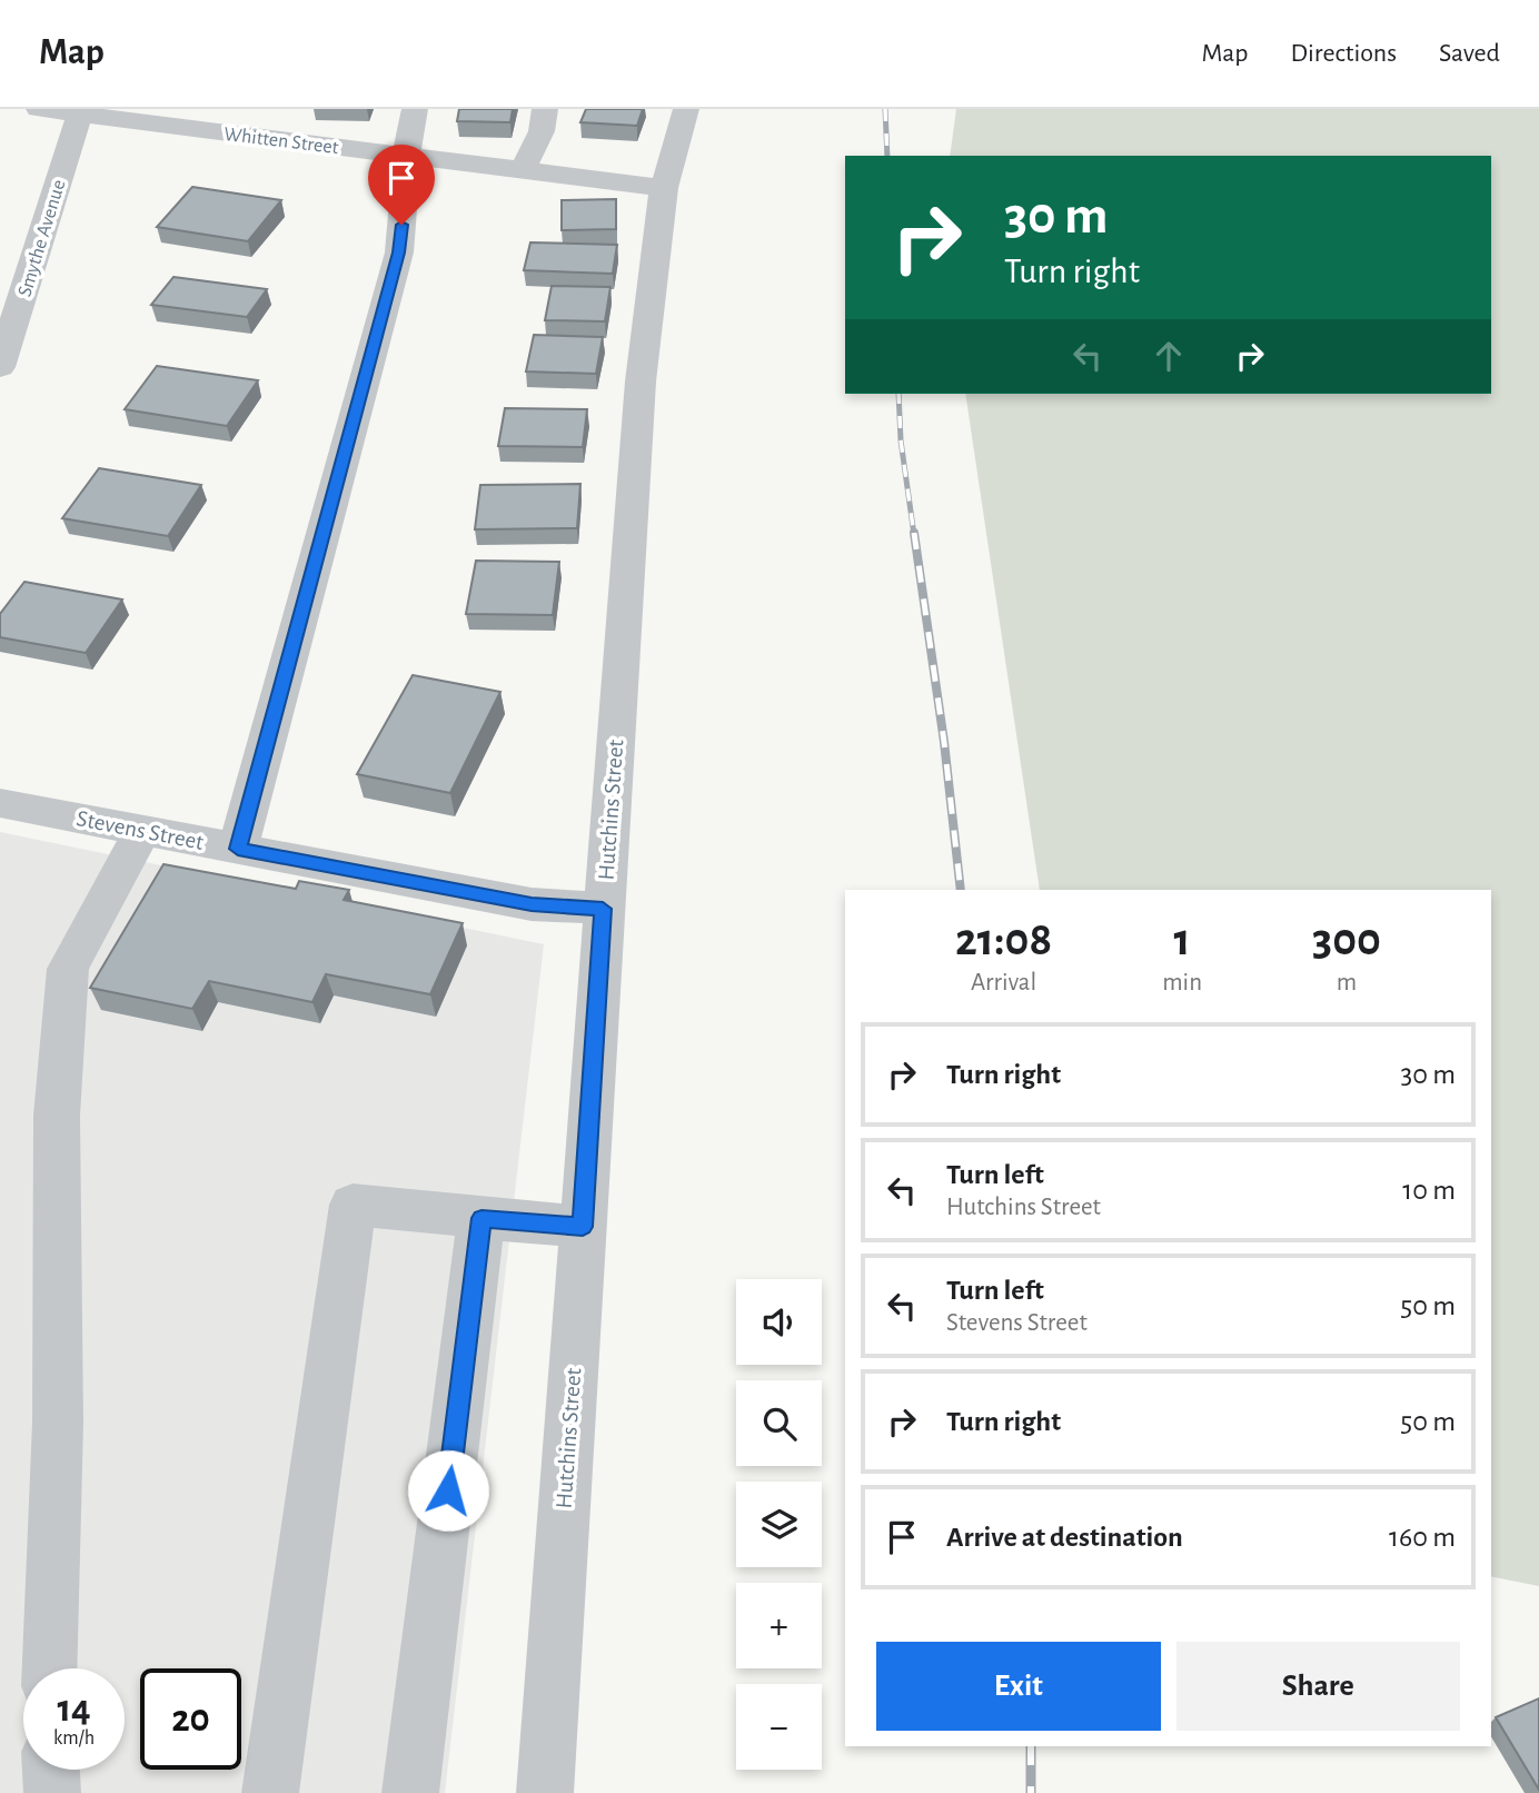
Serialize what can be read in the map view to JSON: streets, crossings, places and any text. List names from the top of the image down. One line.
{"streets":{"street":["Whitten Street","Smythe Avenue","Hutchins Street","Stevens Street"]},"crossings":[["Whitten Street","Smythe Avenue"],["Whitten Street","Hutchins Street"],["Hutchins Street","Stevens Street"]],"page":{"header":"Map","nav":["Map","Directions","Saved"],"turn":["30 m","Turn right"],"eta":["21:08","Arrival","1","min","300","m"],"list":[{"name":"Turn right","value":"30 m"},{"name":"Turn left","note":"Hutchins Street","value":"10 m"},{"name":"Turn left","note":"Stevens Street","value":"50 m"},{"name":"Turn right","value":"50 m"},{"name":"Arrive at destination","value":"160 m"}],"map_buttons":["+","−"],"buttons":["Exit","Share"],"speed":"14 km/h","limit":"20"}}
